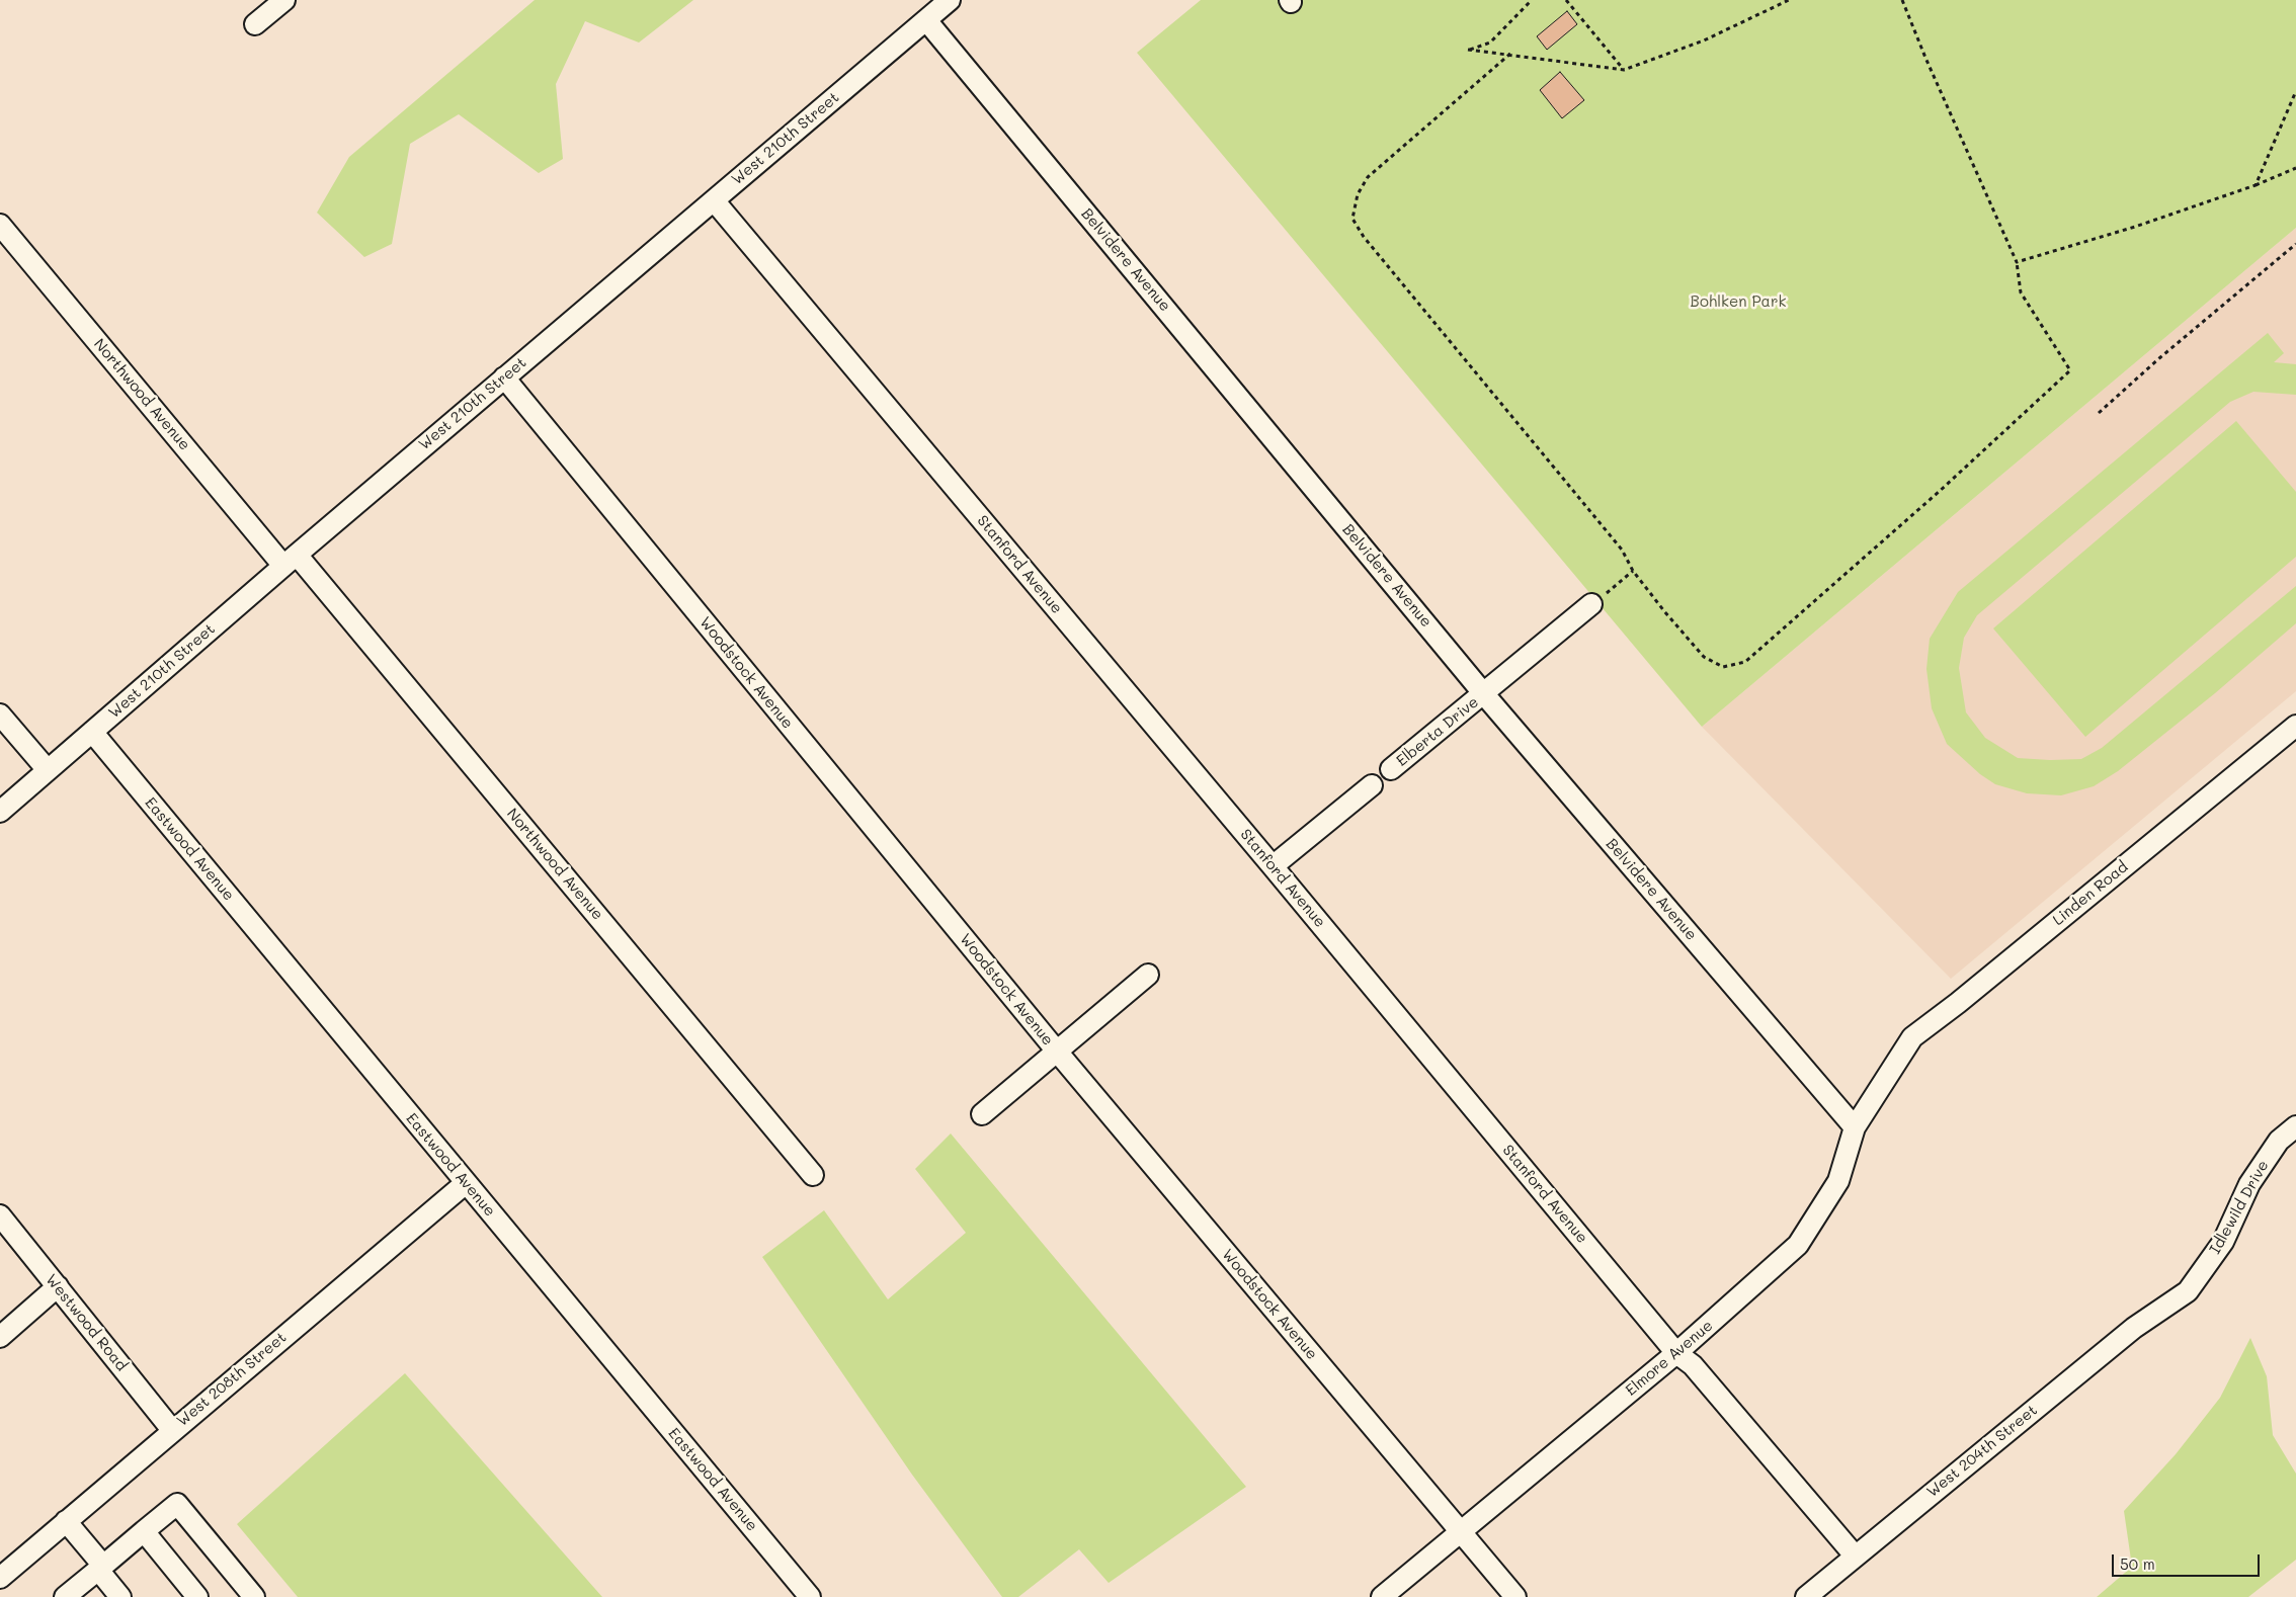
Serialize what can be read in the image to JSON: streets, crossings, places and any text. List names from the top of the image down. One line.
{"streets":{"street":["West 210th Street","Belvidere Avenue","Northwood Avenue","Stanford Avenue","Woodstock Avenue","Elberta Drive","Eastwood Avenue","Linden Road","Idlewild Drive","Westwood Road","Elmore Avenue","West 208th Street","West 204th Street"]},"crossings":[["West 210th Street","Belvidere Avenue"],["West 210th Street","Northwood Avenue"],["West 210th Street","Stanford Avenue"],["West 210th Street","Woodstock Avenue"],["West 210th Street","Eastwood Avenue"],["Belvidere Avenue","Elberta Drive"],["Belvidere Avenue","Elmore Avenue"],["Stanford Avenue","Elmore Avenue"],["Stanford Avenue","West 204th Street"],["Woodstock Avenue","Elmore Avenue"],["Eastwood Avenue","West 208th Street"],["Linden Road","Elmore Avenue"],["Idlewild Drive","West 204th Street"],["Westwood Road","West 208th Street"]],"parks":["Bohlken Park"],"scale_bar":"50 m"}
